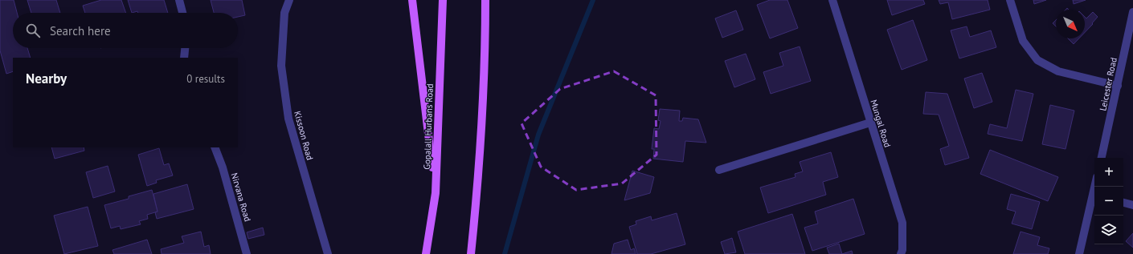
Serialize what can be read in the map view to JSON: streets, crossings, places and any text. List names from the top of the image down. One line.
{"streets":{"main road":["Gopalall Hurbans Road"],"street":["Leicester Road","Mungal Road","Kissoon Road","Nirvana Road"]},"north":"bottom right","page":{"search":"Search here","heading":["Nearby","0 results"],"map_buttons":["+","−"]}}
